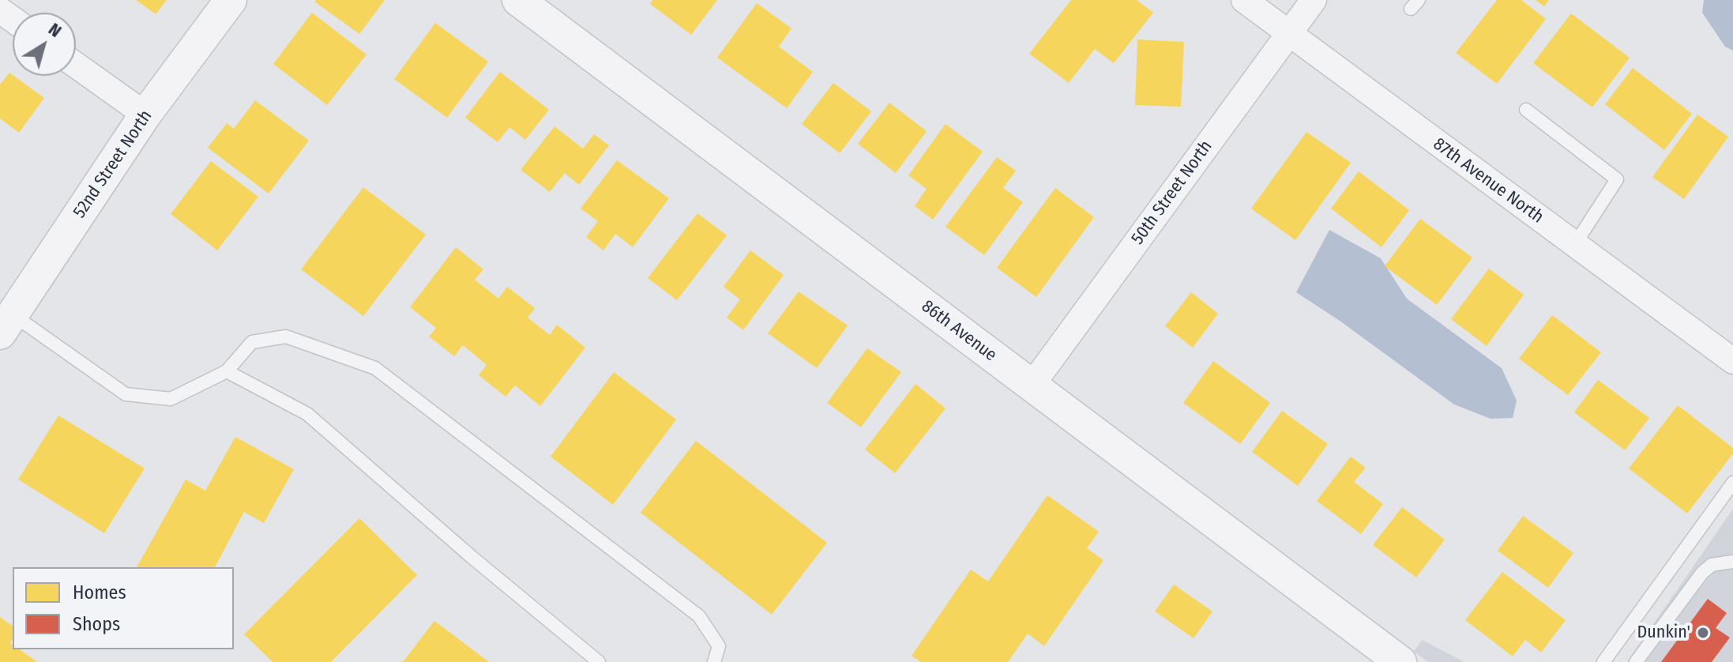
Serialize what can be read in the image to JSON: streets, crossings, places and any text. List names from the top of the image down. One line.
{"streets":{"street":["52nd Street North","87th Avenue North","50th Street North","86th Avenue"]},"crossings":[["87th Avenue North","50th Street North"],["50th Street North","86th Avenue"]],"places":["Dunkin'"],"legend":["Homes","Shops"],"north":"top right"}
